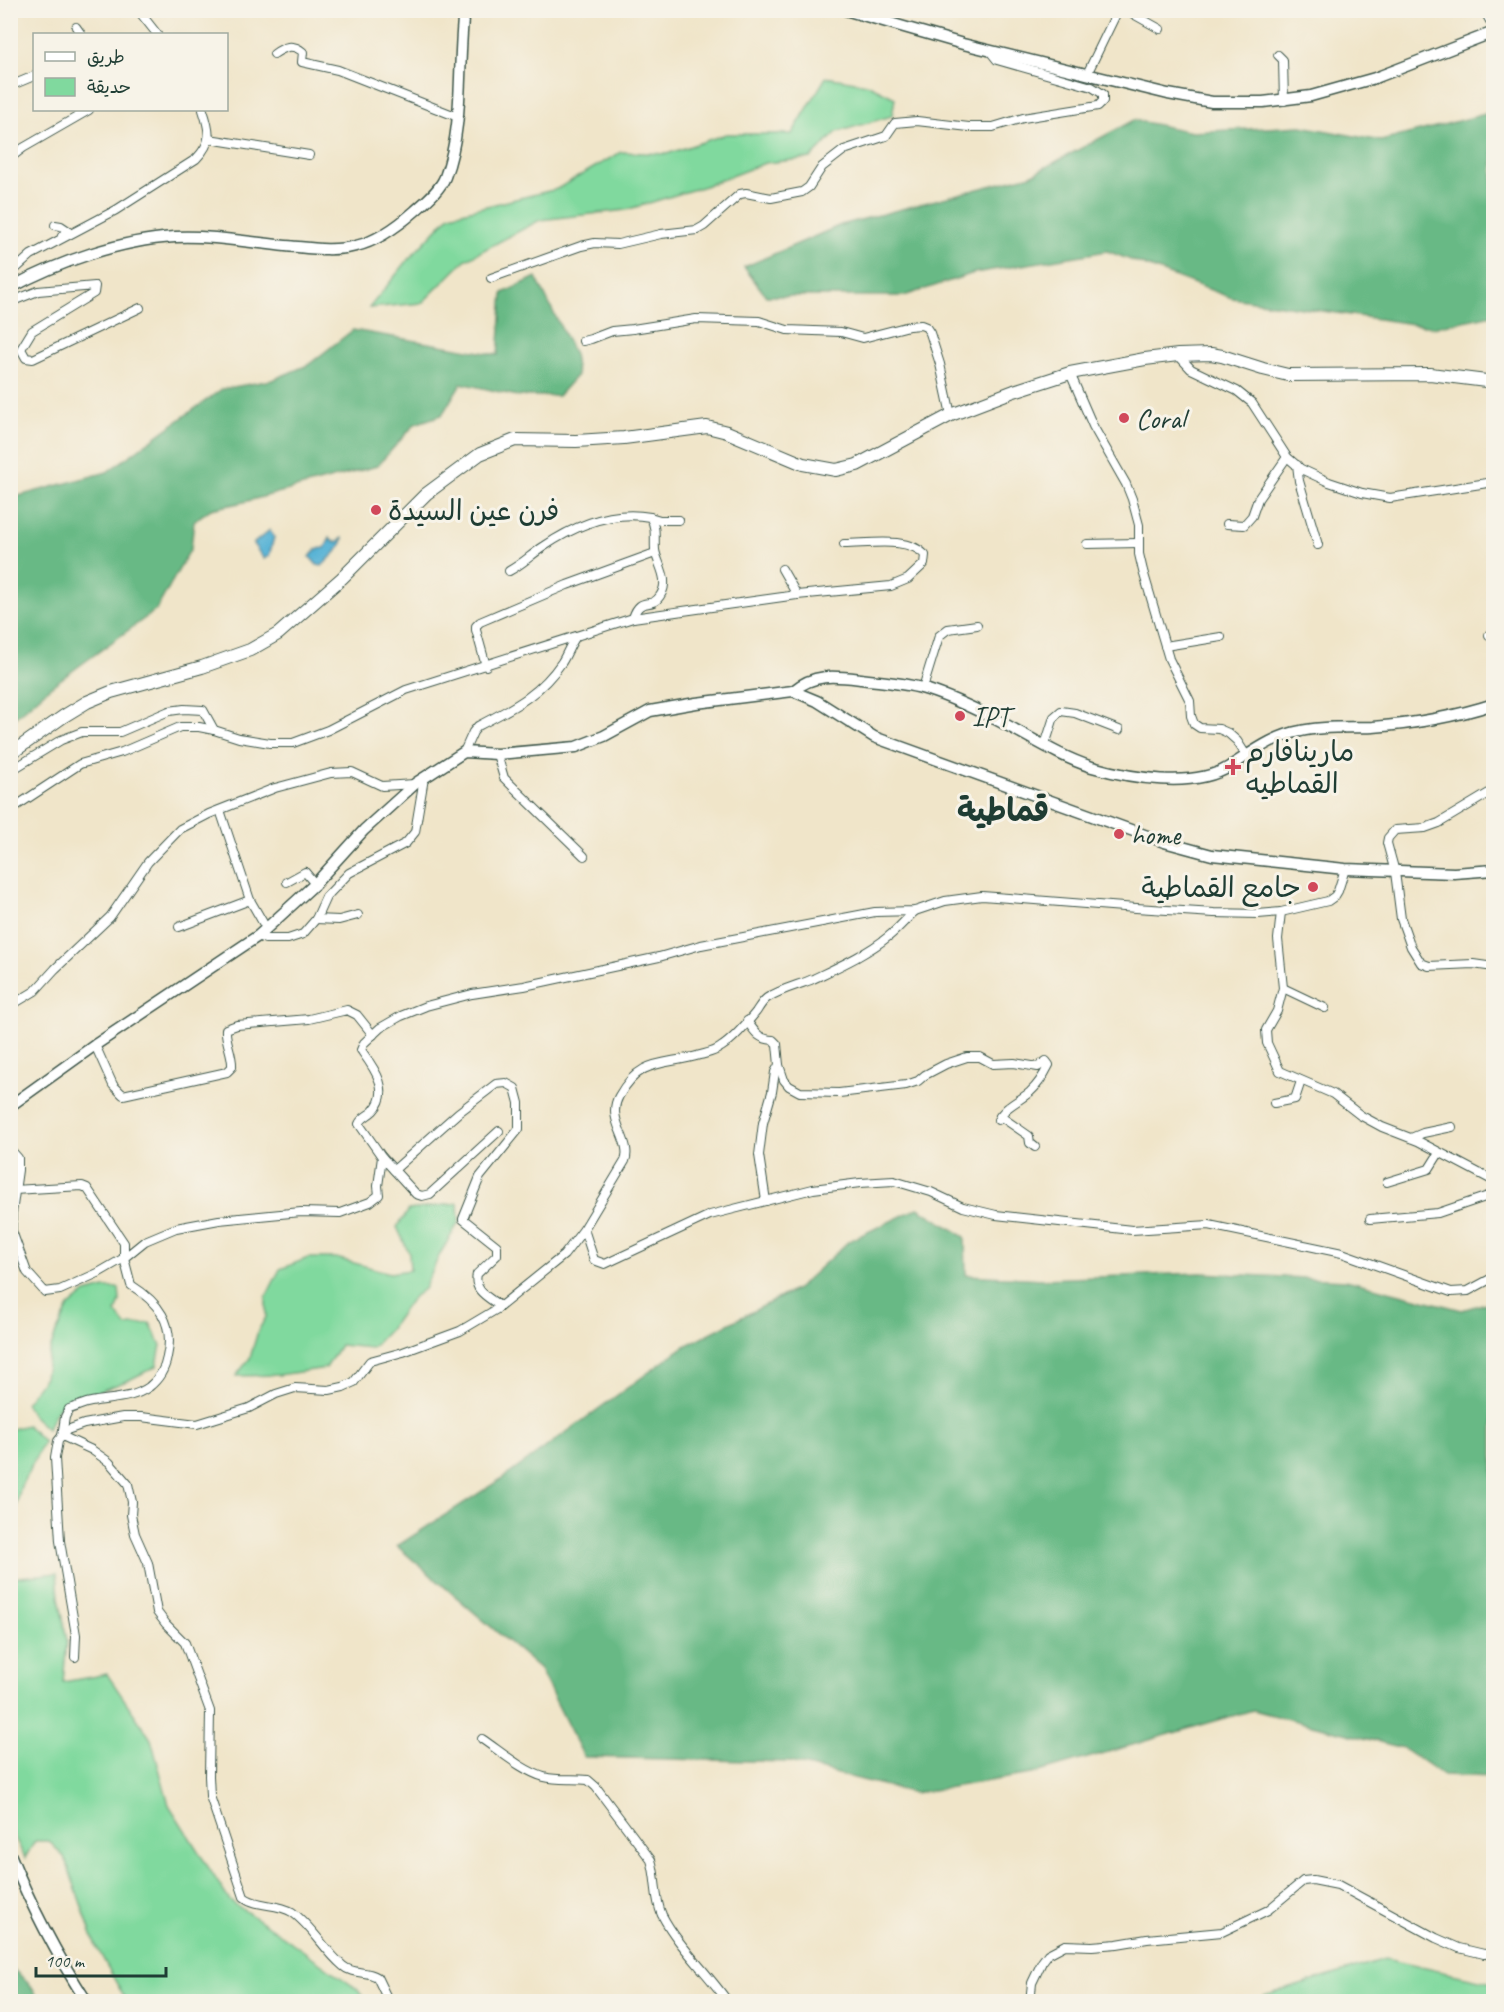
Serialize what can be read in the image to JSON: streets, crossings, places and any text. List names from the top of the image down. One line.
{"districts":["قماطية"],"places":{"other":["Coral","فرن عين السيدة","IPT","home","جامع القماطية"],"health":["مارينافارم القماطيه"]},"legend":["طريق","حديقة"],"scale_bar":"100 m"}
